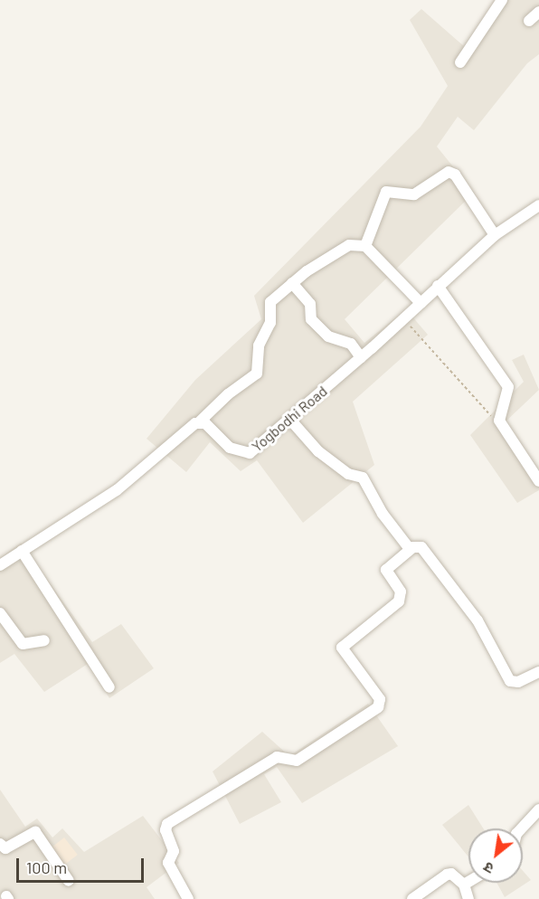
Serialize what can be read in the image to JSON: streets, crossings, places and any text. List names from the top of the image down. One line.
{"streets":{"street":["Yogbodhi Road"]},"scale_bar":"100 m","north":"bottom left"}
